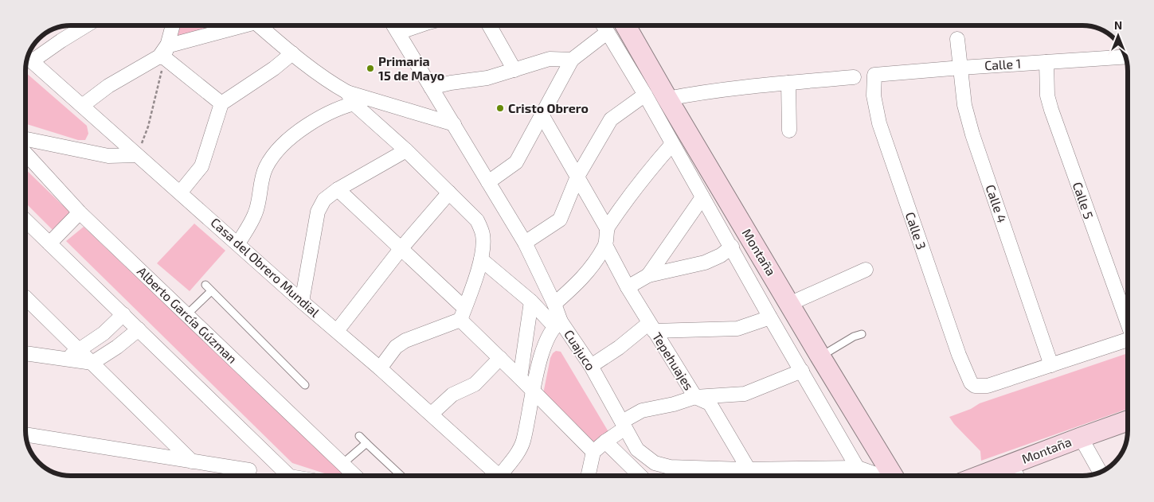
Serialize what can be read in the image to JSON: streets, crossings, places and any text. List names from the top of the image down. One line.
{"streets":{"main road":["Montaña"],"street":["Calle 1","Calle 5","Calle 4","Calle 3","Casa del Obrero Mundial","Alberto García Gúzman","Cuajuco","Tepehuajes"]},"crossings":[["Calle 1","Calle 5"],["Calle 1","Calle 4"],["Calle 1","Calle 3"],["Calle 4","Calle 3"],["Montaña","Cuajuco"],["Cuajuco","Tepehuajes"]],"places":["Primaria 15 de Mayo","Cristo Obrero"],"north":"top"}
